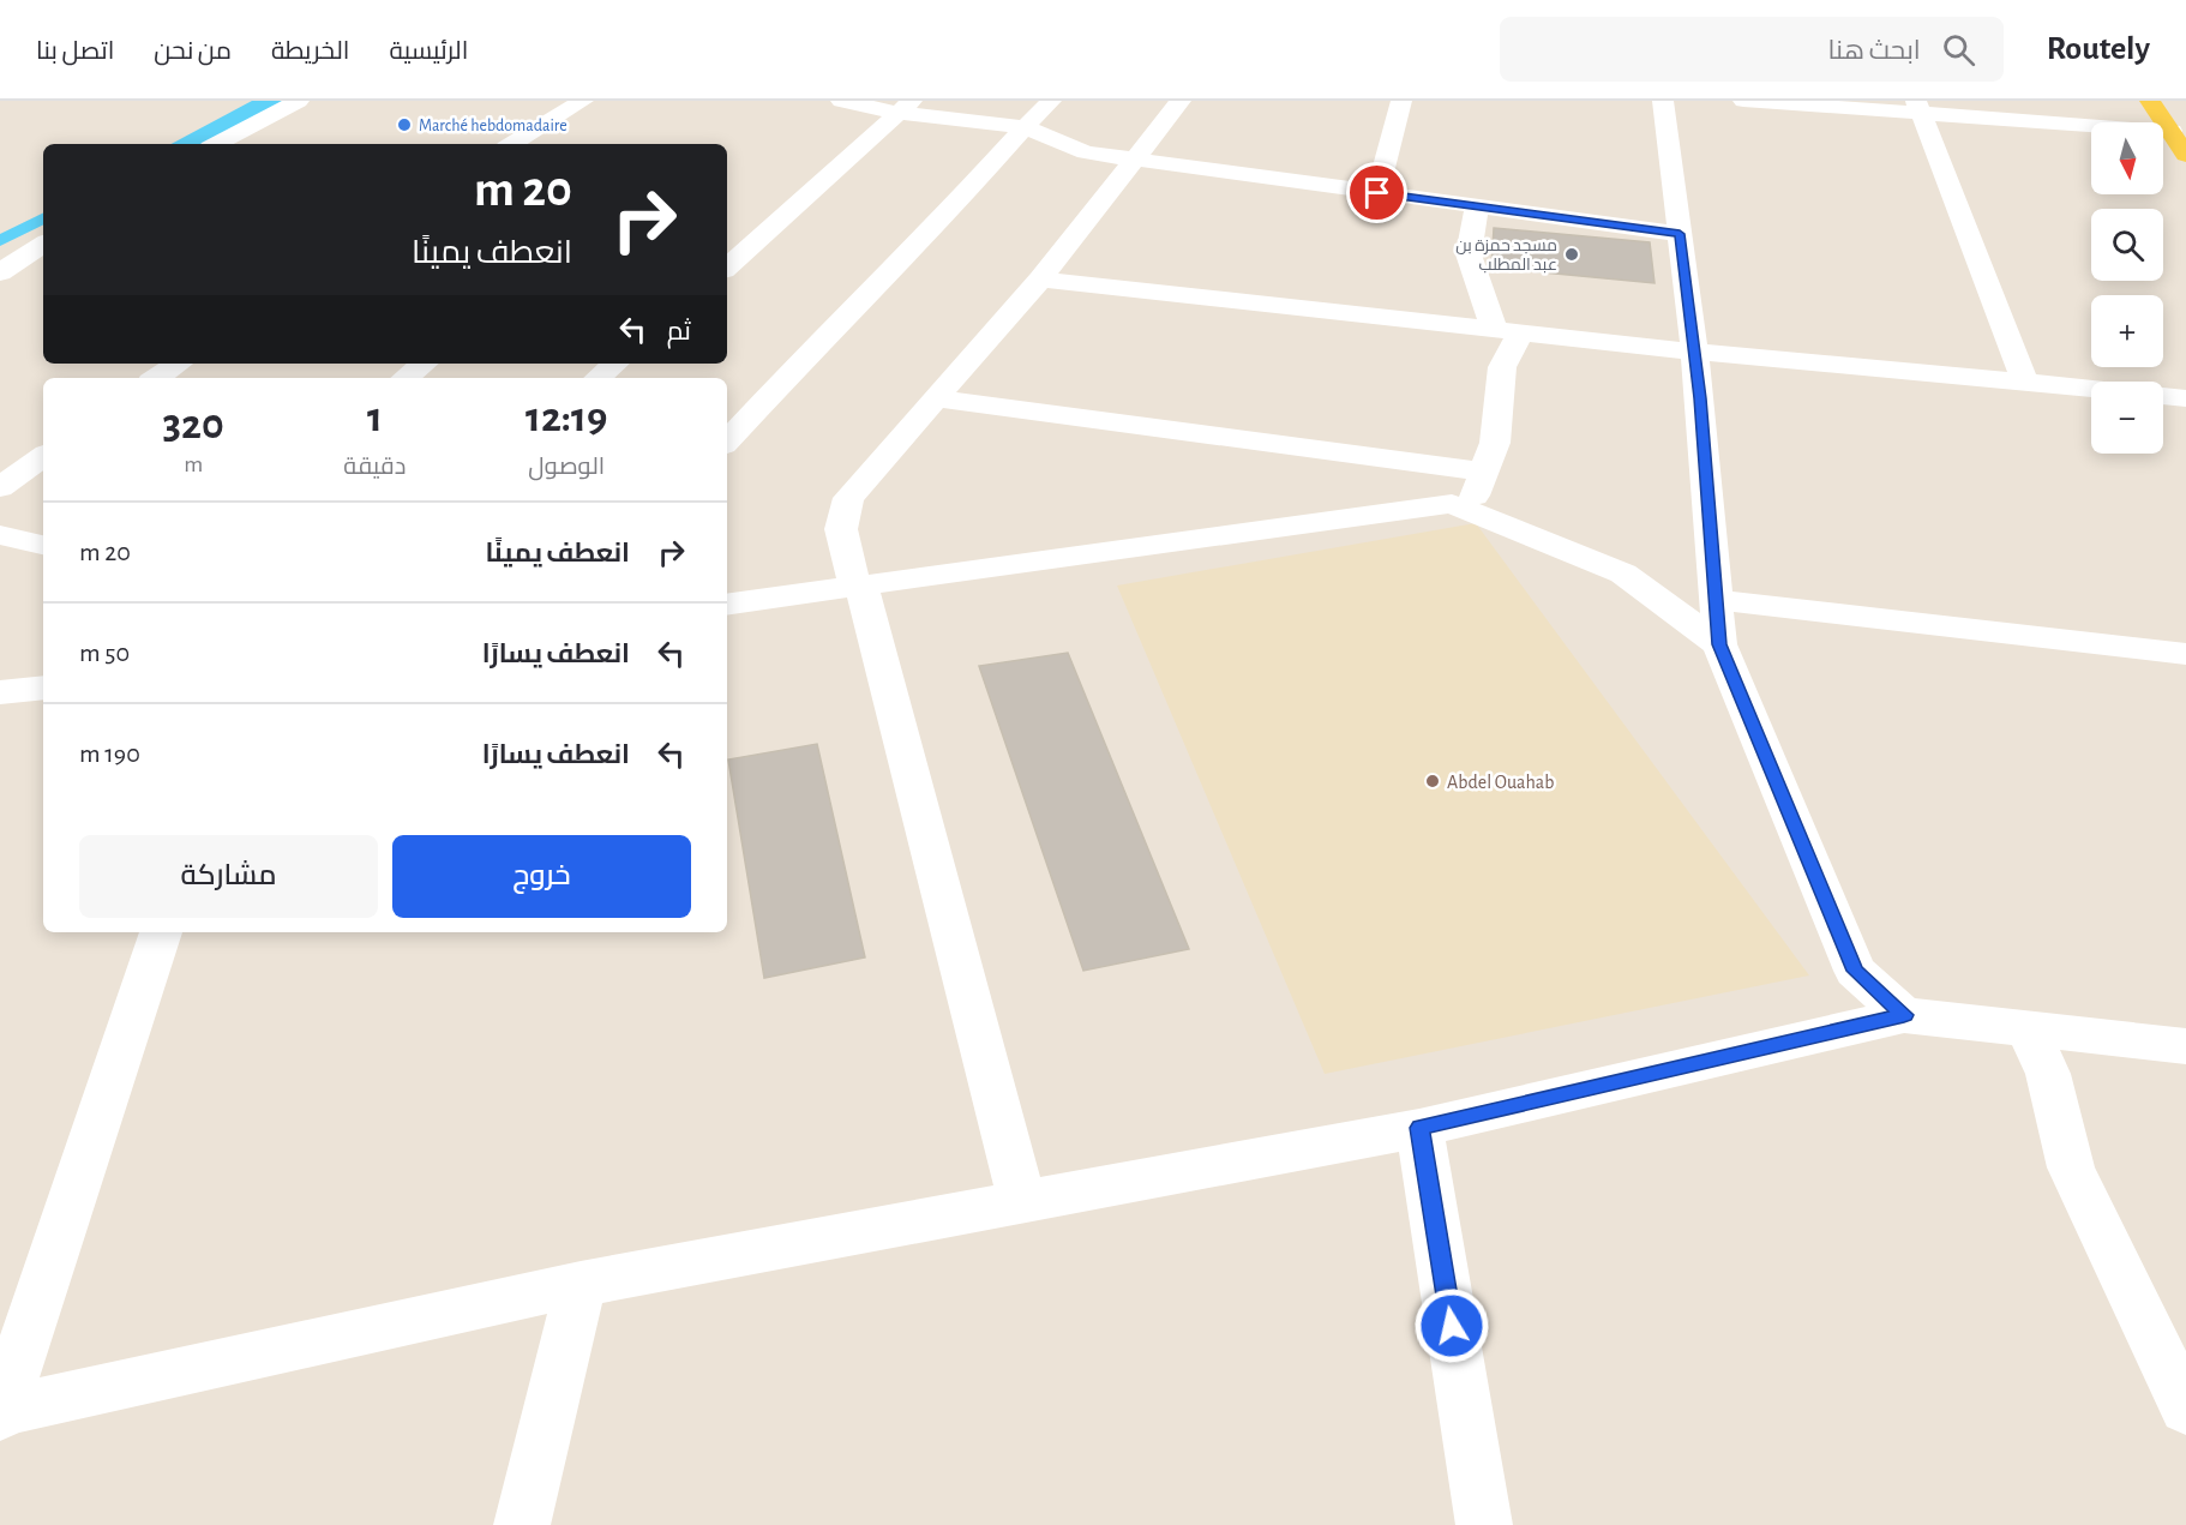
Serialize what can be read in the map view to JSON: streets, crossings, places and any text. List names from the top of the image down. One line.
{"places":["Marché hebdomadaire","مسجد حمزة بن عبد المطلب","Abdel Ouahab"],"north":"bottom","page":{"header":"Routely","search":"ابحث هنا","nav":["الرئيسية","الخريطة","من نحن","اتصل بنا"],"map_buttons":["+","−"],"turn":["20 m","انعطف يمينًا"],"then":"ثم","eta":["12:19","الوصول","1","دقيقة","320","m"],"list":[{"name":"انعطف يمينًا","value":"20 m"},{"name":"انعطف يسارًا","value":"50 m"},{"name":"انعطف يسارًا","value":"190 m"}],"buttons":["خروج","مشاركة"]}}
